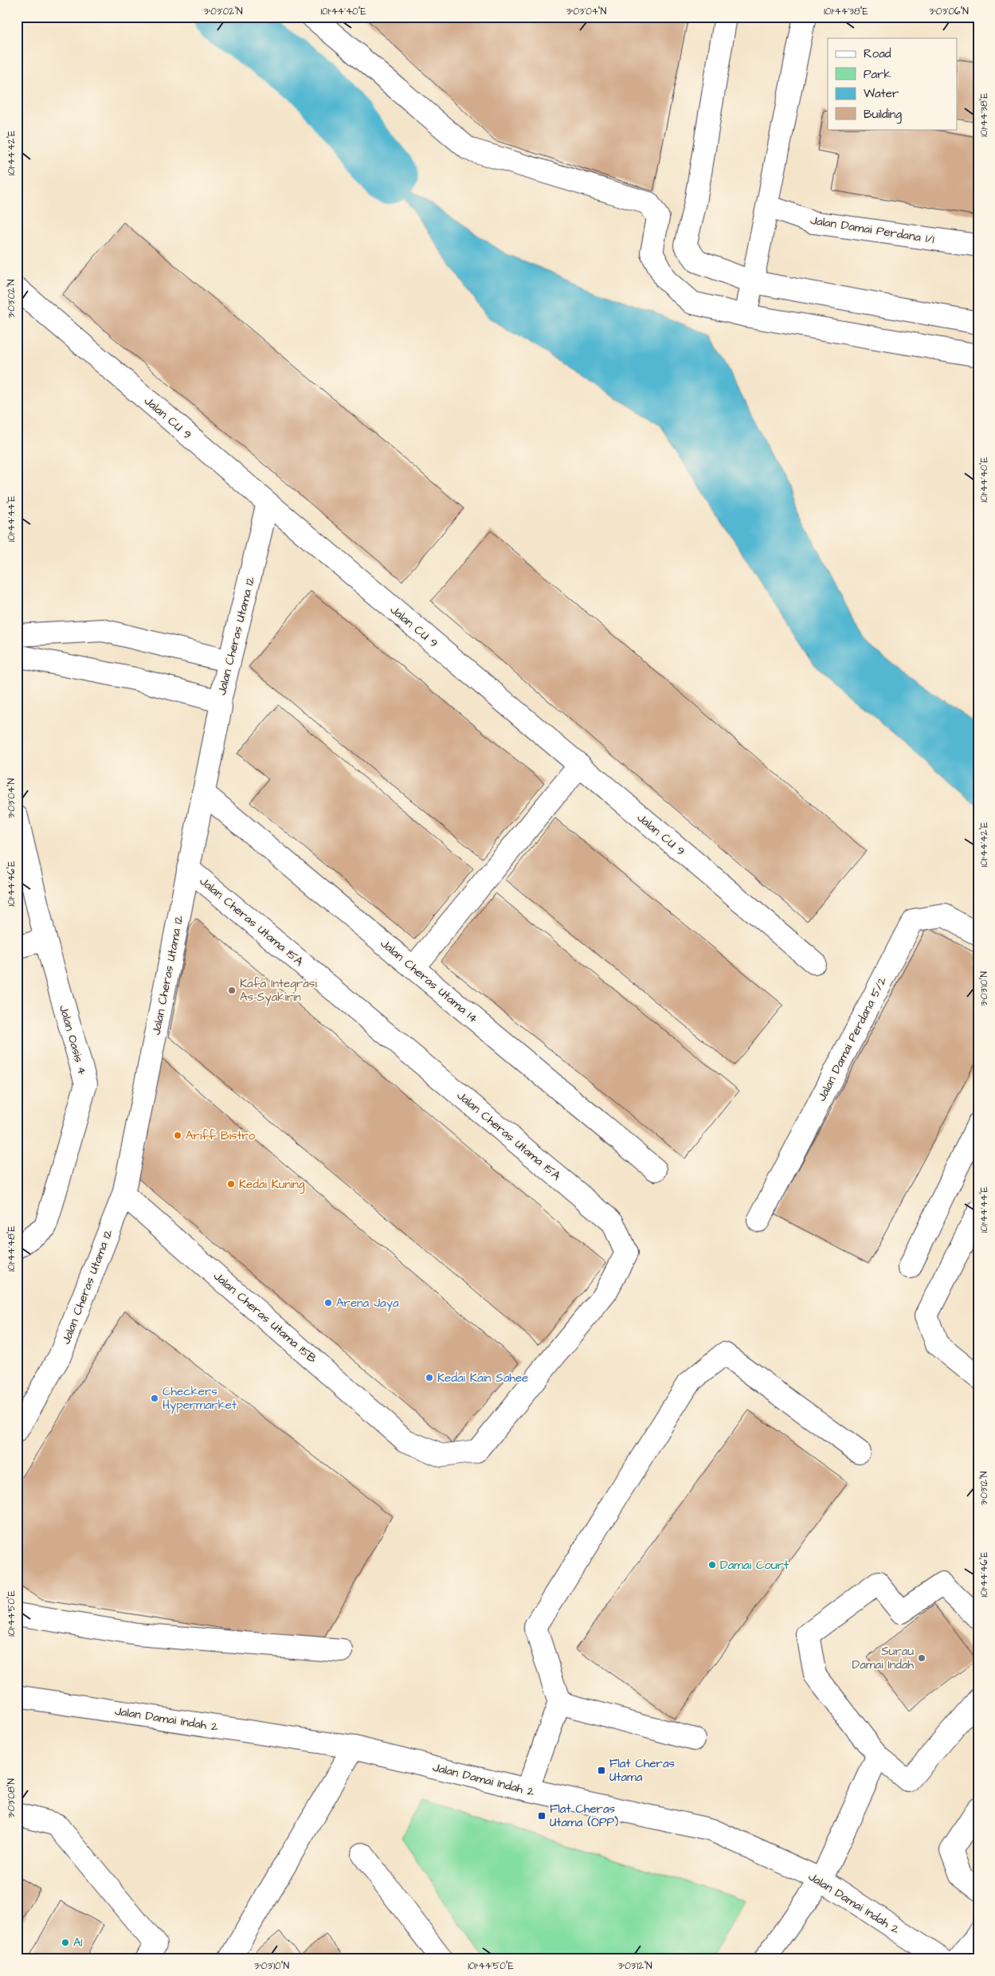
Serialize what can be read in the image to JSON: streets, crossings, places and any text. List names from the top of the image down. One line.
{"streets":{"street":["Jalan Damai Perdana 1/1","Jalan CU 9","Jalan Cheras Utama 12","Jalan Cheras Utama 15A","Jalan Cheras Utama 14","Jalan Damai Perdana 5/2","Jalan Oasis 4","Jalan Cheras Utama 15B","Jalan Damai Indah 2"]},"crossings":[["Jalan CU 9","Jalan Cheras Utama 12"],["Jalan Cheras Utama 12","Jalan Cheras Utama 15A"],["Jalan Cheras Utama 12","Jalan Cheras Utama 14"],["Jalan Cheras Utama 12","Jalan Cheras Utama 15B"],["Jalan Cheras Utama 15A","Jalan Cheras Utama 15B"]],"places":{"other":["Kafa Integrasi As-Syakirin","Ariff Bistro","Kedai Kuning","Arena Jaya","Kedai Kain Sahee","Checkers Hypermarket","Damai Court","Surau Damai Indah","A1"],"transit":["Flat Cheras Utama","Flat Cheras Utama (OPP)"]},"legend":["Road","Park","Water","Building"],"coordinates":["3°03'02\"N","101°44'40\"E","3°03'04\"N","101°44'38\"E","3°03'06\"N","101°44'42\"E","101°44'44\"E","101°44'46\"E","3°03'10\"N","101°44'48\"E","3°03'12\"N","101°44'50\"E","3°03'08\"N"]}
